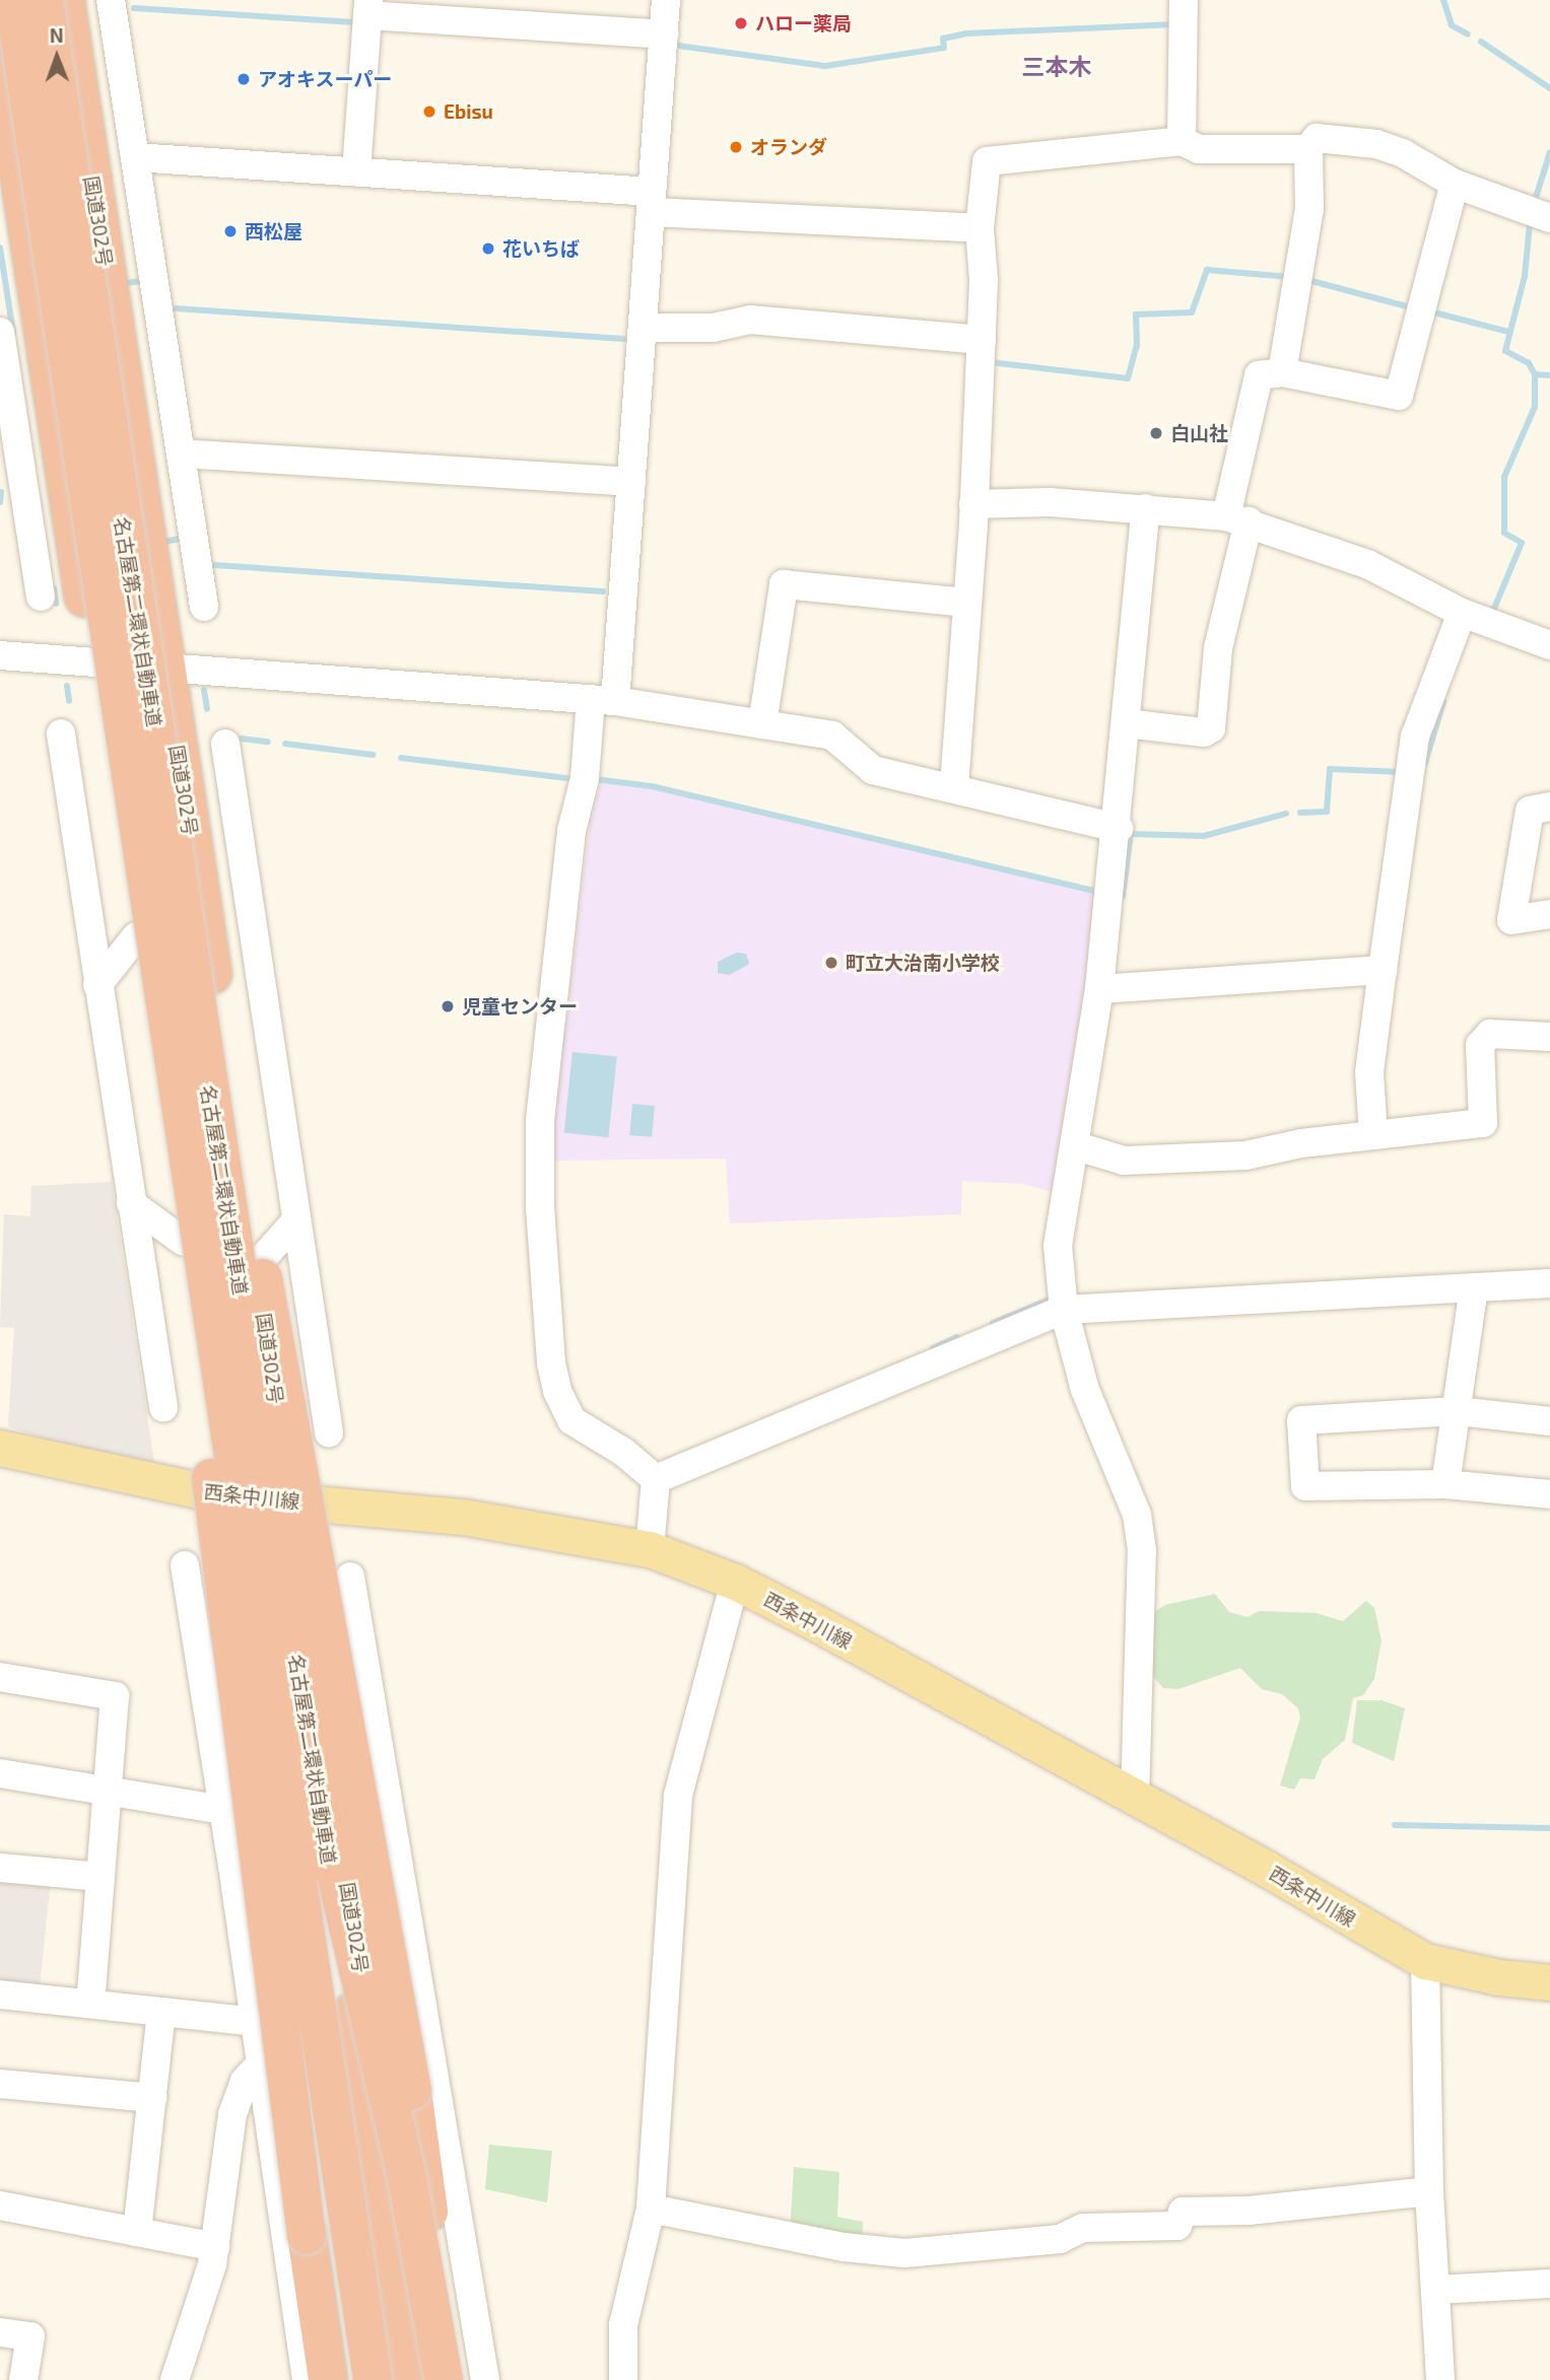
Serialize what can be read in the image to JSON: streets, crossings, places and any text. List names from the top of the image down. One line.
{"streets":{"highway":["国道302号","名古屋第二環状自動車道"],"main road":["西条中川線"]},"crossings":[["国道302号","名古屋第二環状自動車道"],["国道302号","西条中川線"]],"districts":["三本木"],"places":["ハロー薬局","アオキスーパー","Ebisu","オランダ","西松屋","花いちば","白山社","町立大治南小学校","児童センター"],"north":"top"}
